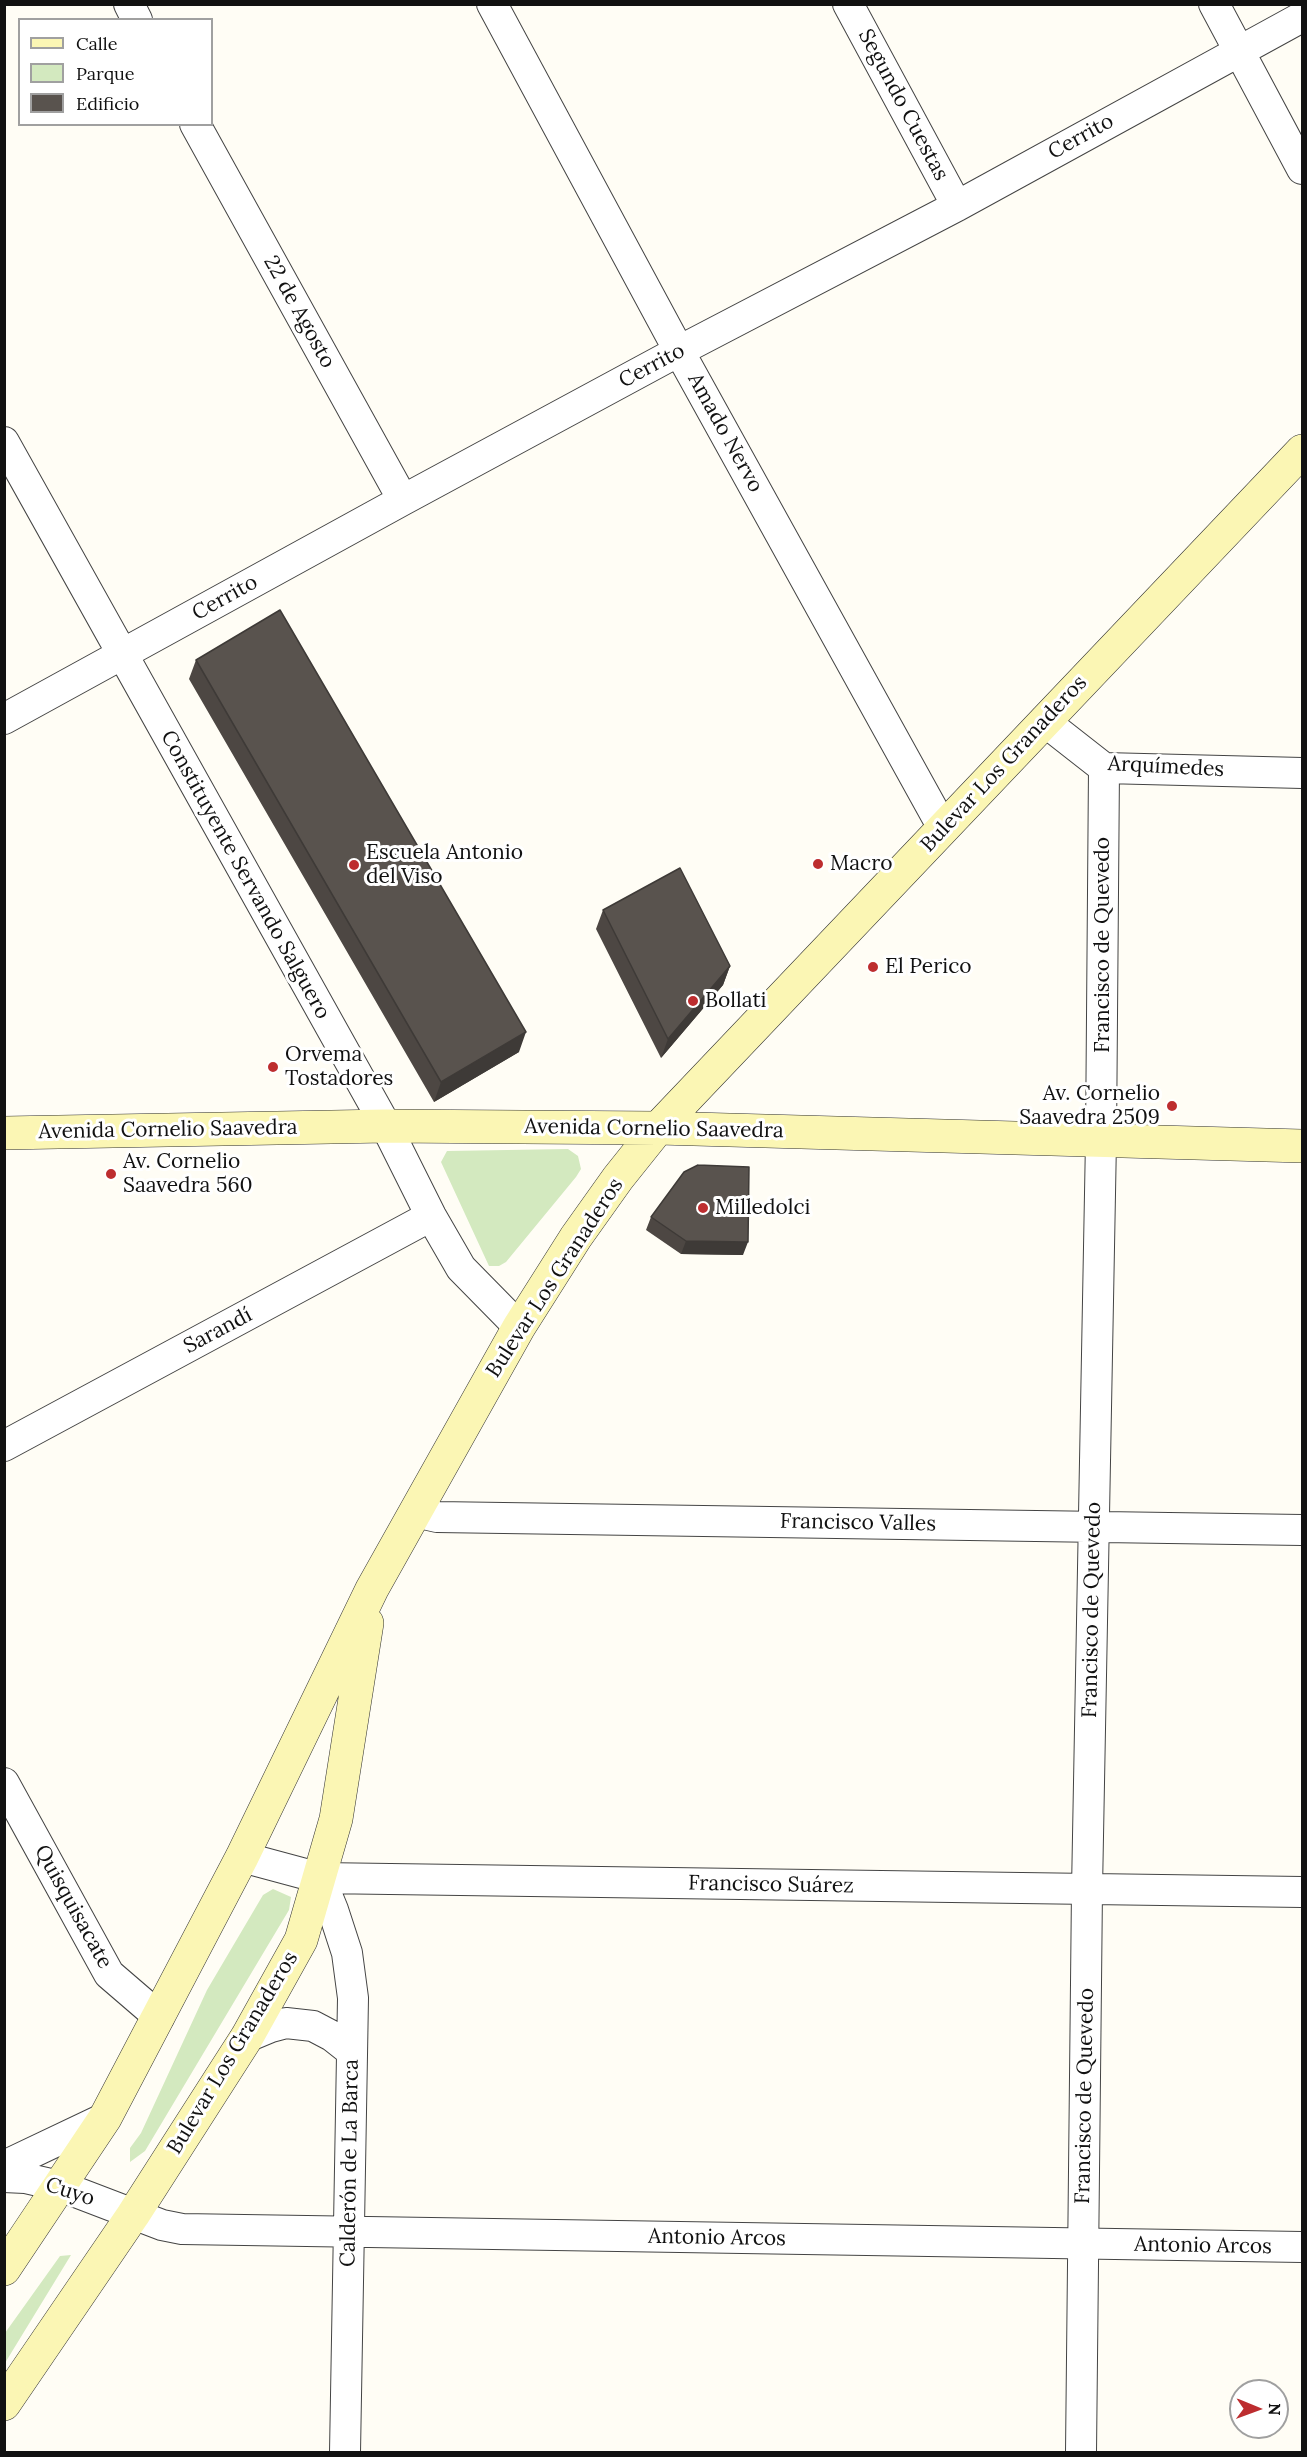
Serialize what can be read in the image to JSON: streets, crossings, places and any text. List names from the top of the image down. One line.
{"streets":{"main road":["Bulevar Los Granaderos","Avenida Cornelio Saavedra"],"street":["Segundo Cuestas","Cerrito","22 de Agosto","Amado Nervo","Arquímedes","Constituyente Servando Salguero","Francisco de Quevedo","Sarandí","Francisco Valles","Francisco Suárez","Quisquisacate","Calderón de La Barca","Cuyo","Antonio Arcos"]},"crossings":[["Segundo Cuestas","Cerrito"],["Cerrito","22 de Agosto"],["Cerrito","Amado Nervo"],["Cerrito","Constituyente Servando Salguero"],["Amado Nervo","Bulevar Los Granaderos"],["Bulevar Los Granaderos","Arquímedes"],["Bulevar Los Granaderos","Constituyente Servando Salguero"],["Bulevar Los Granaderos","Avenida Cornelio Saavedra"],["Bulevar Los Granaderos","Francisco Valles"],["Bulevar Los Granaderos","Francisco Suárez"],["Bulevar Los Granaderos","Quisquisacate"],["Bulevar Los Granaderos","Calderón de La Barca"],["Bulevar Los Granaderos","Cuyo"],["Bulevar Los Granaderos","Antonio Arcos"],["Arquímedes","Francisco de Quevedo"],["Constituyente Servando Salguero","Avenida Cornelio Saavedra"],["Constituyente Servando Salguero","Sarandí"],["Francisco de Quevedo","Avenida Cornelio Saavedra"],["Francisco de Quevedo","Francisco Valles"],["Francisco de Quevedo","Francisco Suárez"],["Francisco de Quevedo","Antonio Arcos"],["Francisco Suárez","Calderón de La Barca"],["Calderón de La Barca","Antonio Arcos"],["Cuyo","Antonio Arcos"]],"places":["Macro","Escuela Antonio del Viso","El Perico","Bollati","Orvema Tostadores","Av. Cornelio Saavedra 2509","Av. Cornelio Saavedra 560","Milledolci"],"legend":["Calle","Parque","Edificio"],"north":"right"}
